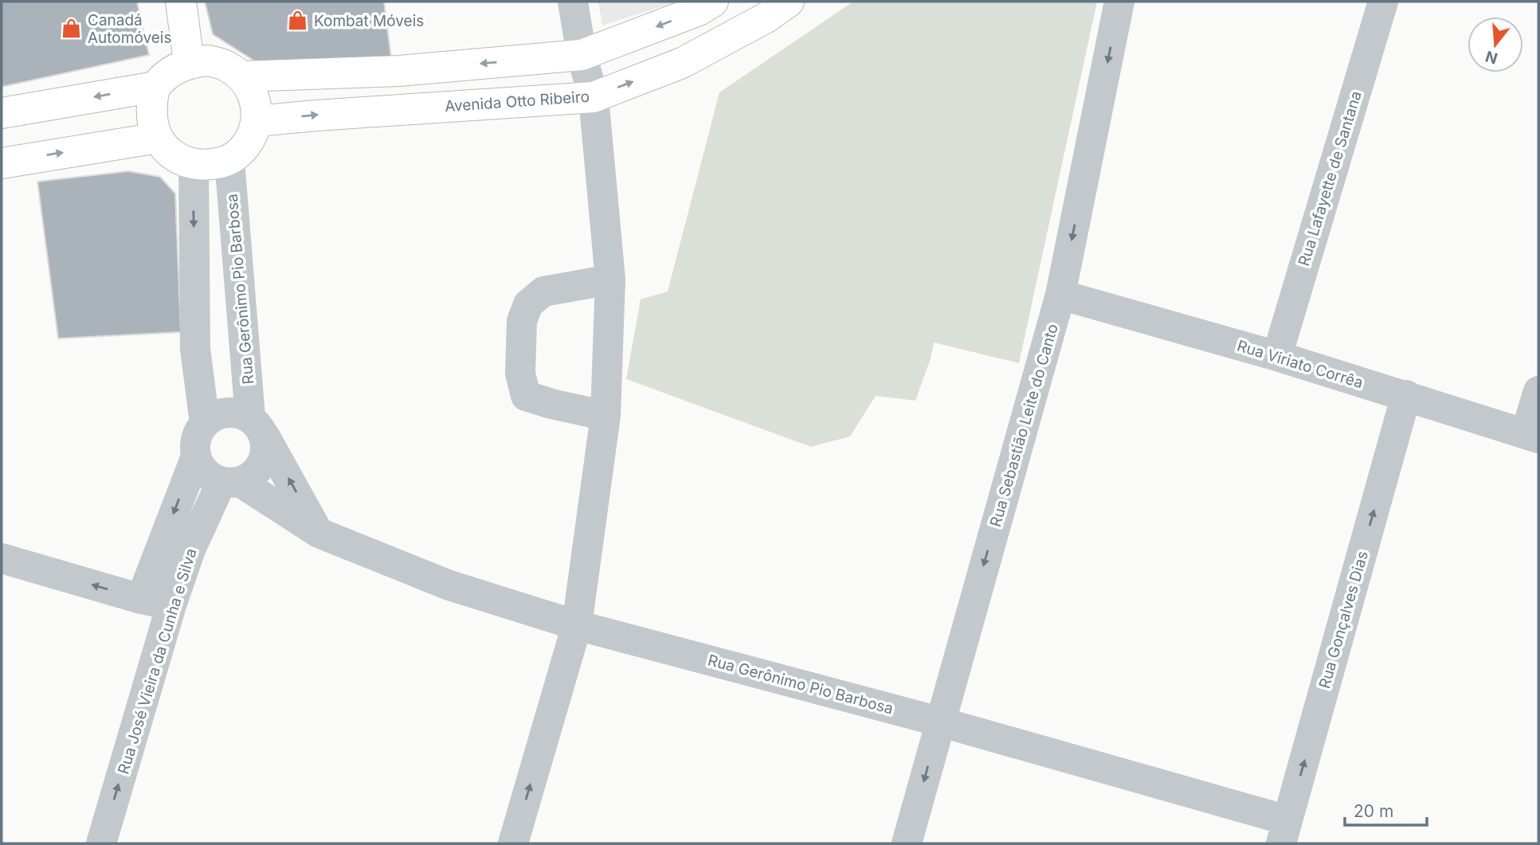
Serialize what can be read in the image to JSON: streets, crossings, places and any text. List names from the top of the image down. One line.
{"streets":{"main road":["Avenida Otto Ribeiro"],"street":["Rua Lafayette de Santana","Rua Gerônimo Pio Barbosa","Rua Viriato Corrêa","Rua Sebastião Leite do Canto","Rua Gonçalves Dias","Rua José Vieira da Cunha e Silva"]},"crossings":[["Avenida Otto Ribeiro","Rua Gerônimo Pio Barbosa"],["Rua Lafayette de Santana","Rua Viriato Corrêa"],["Rua Gerônimo Pio Barbosa","Rua Sebastião Leite do Canto"],["Rua Gerônimo Pio Barbosa","Rua Gonçalves Dias"],["Rua Gerônimo Pio Barbosa","Rua José Vieira da Cunha e Silva"],["Rua Viriato Corrêa","Rua Sebastião Leite do Canto"],["Rua Viriato Corrêa","Rua Gonçalves Dias"]],"one_way":["Rua Sebastião Leite do Canto","Rua Gonçalves Dias"],"places":{"shop":["Kombat Móveis","Canadá Automóveis"]},"scale_bar":"20 m","north":"bottom"}
